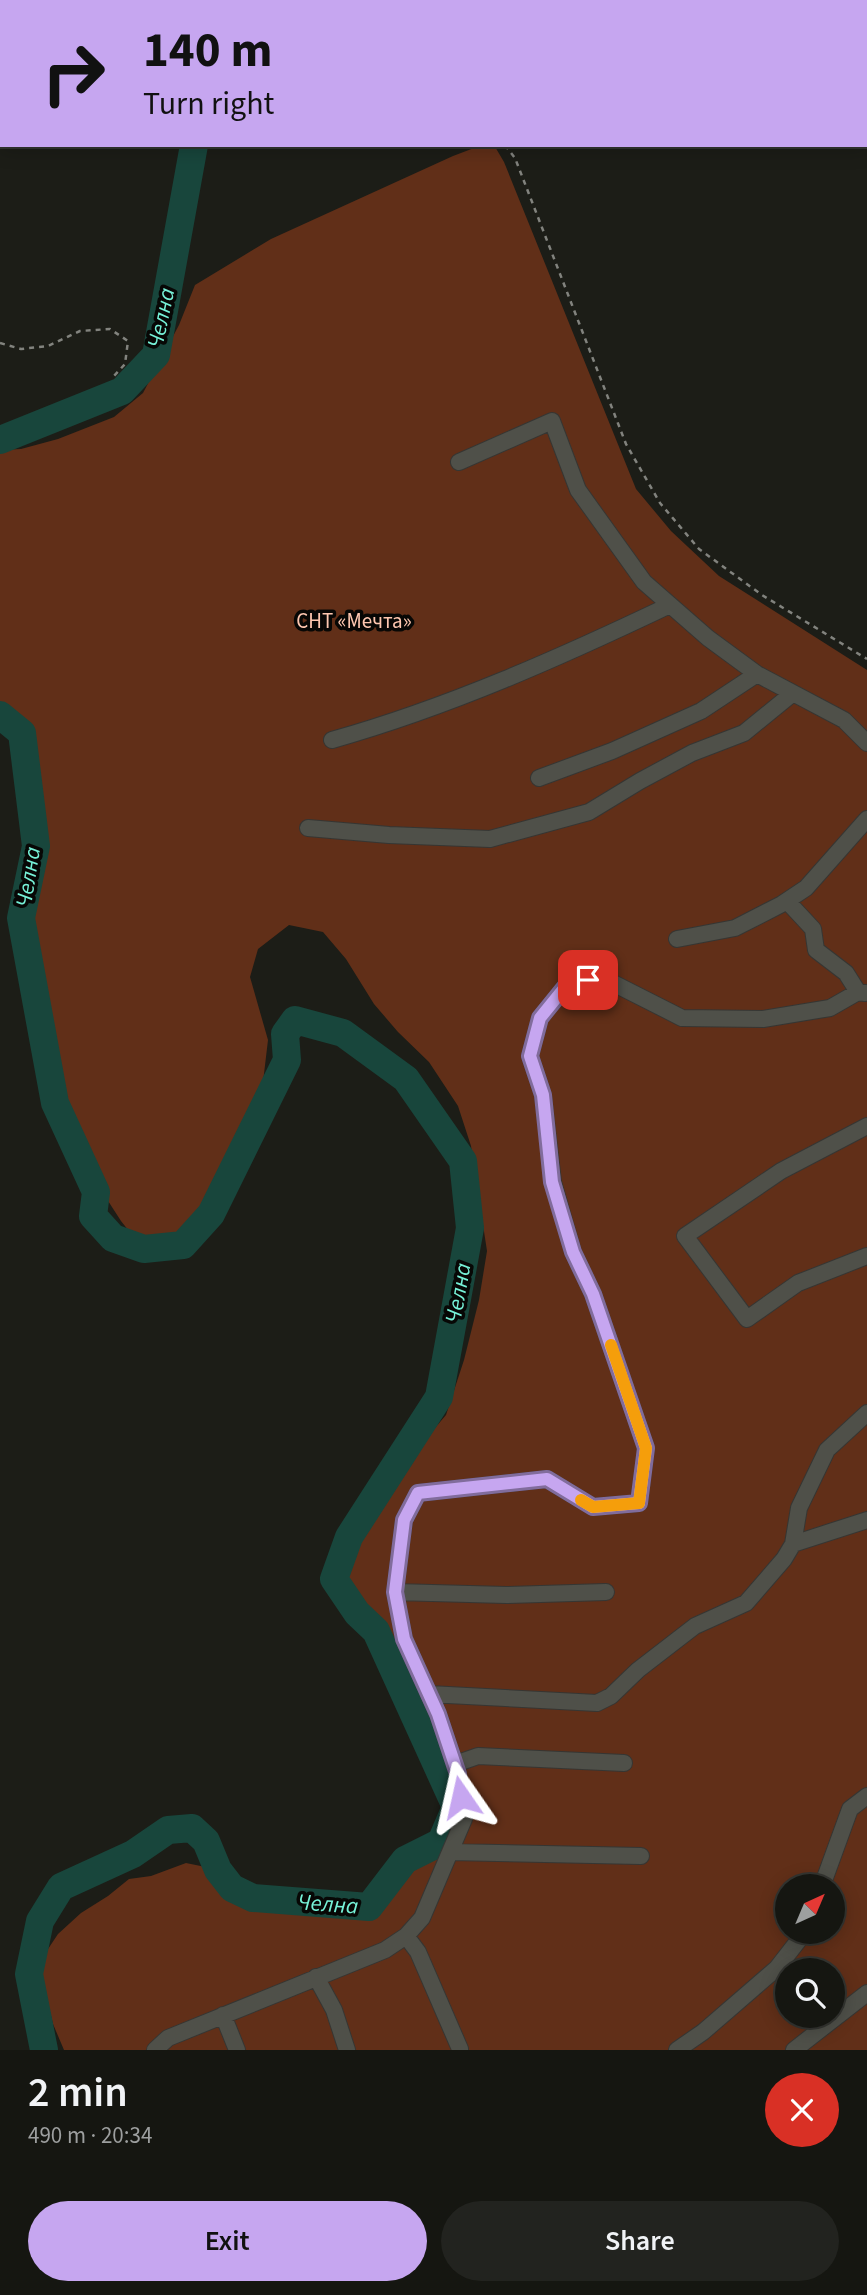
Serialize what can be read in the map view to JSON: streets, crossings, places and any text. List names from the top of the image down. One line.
{"water":["Челна"],"parks":["СНТ «Мечта»"],"north":"top right","page":{"turn":["140 m","Turn right"],"heading":["2 min","490 m · 20:34"],"buttons":["Exit","Share"]}}
